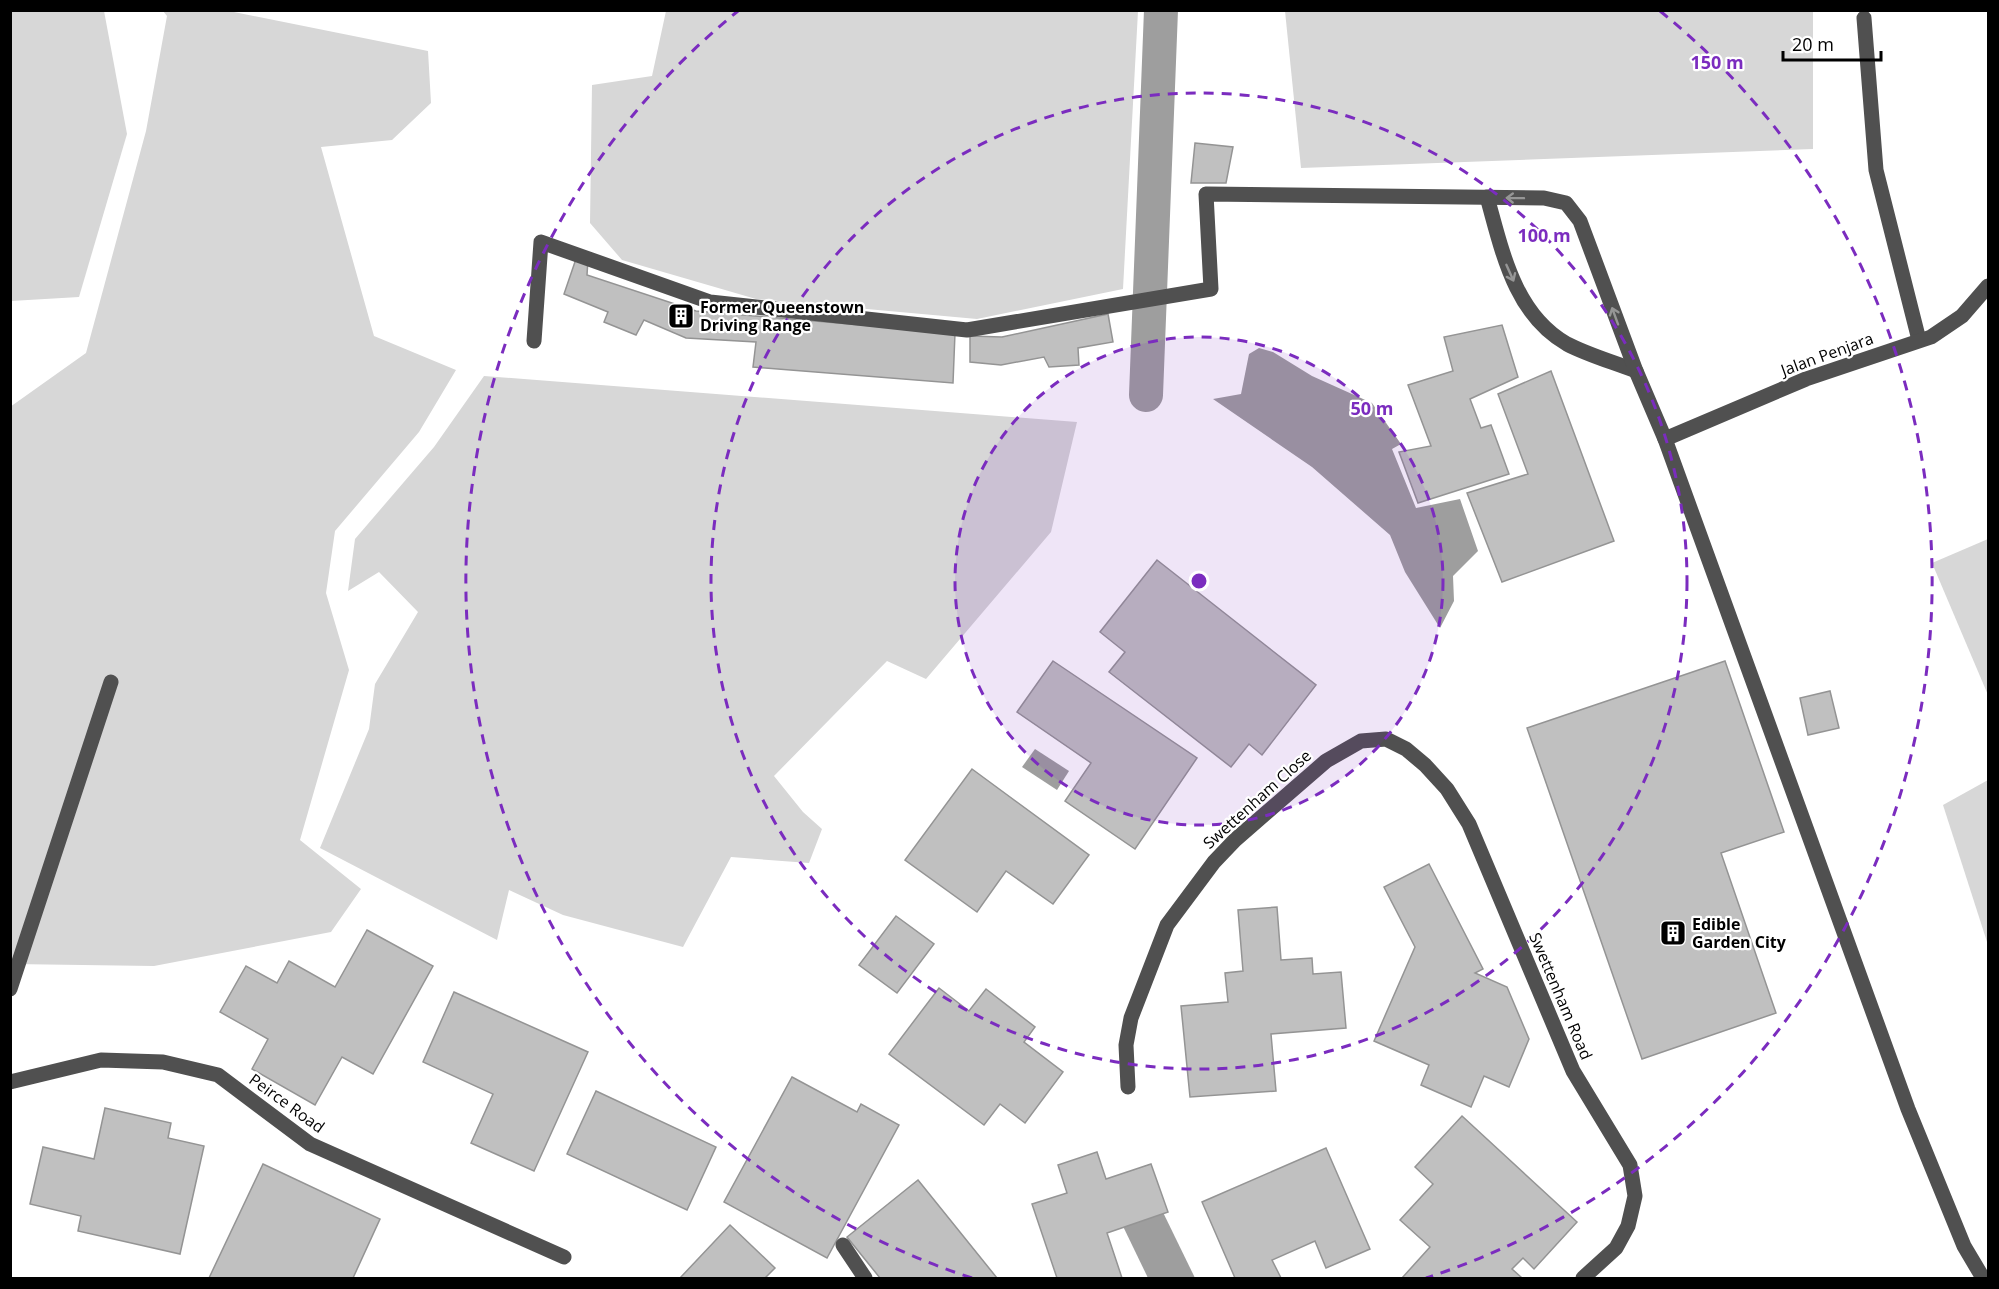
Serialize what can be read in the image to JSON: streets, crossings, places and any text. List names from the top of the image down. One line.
{"streets":{"street":["Jalan Penjara","Swettenham Close","Swettenham Road","Peirce Road"]},"crossings":[["Swettenham Close","Swettenham Road"]],"places":{"building":["Former Queenstown Driving Range","Edible Garden City"]},"scale_bar":"20 m","rings":["150 m","100 m","50 m"]}
